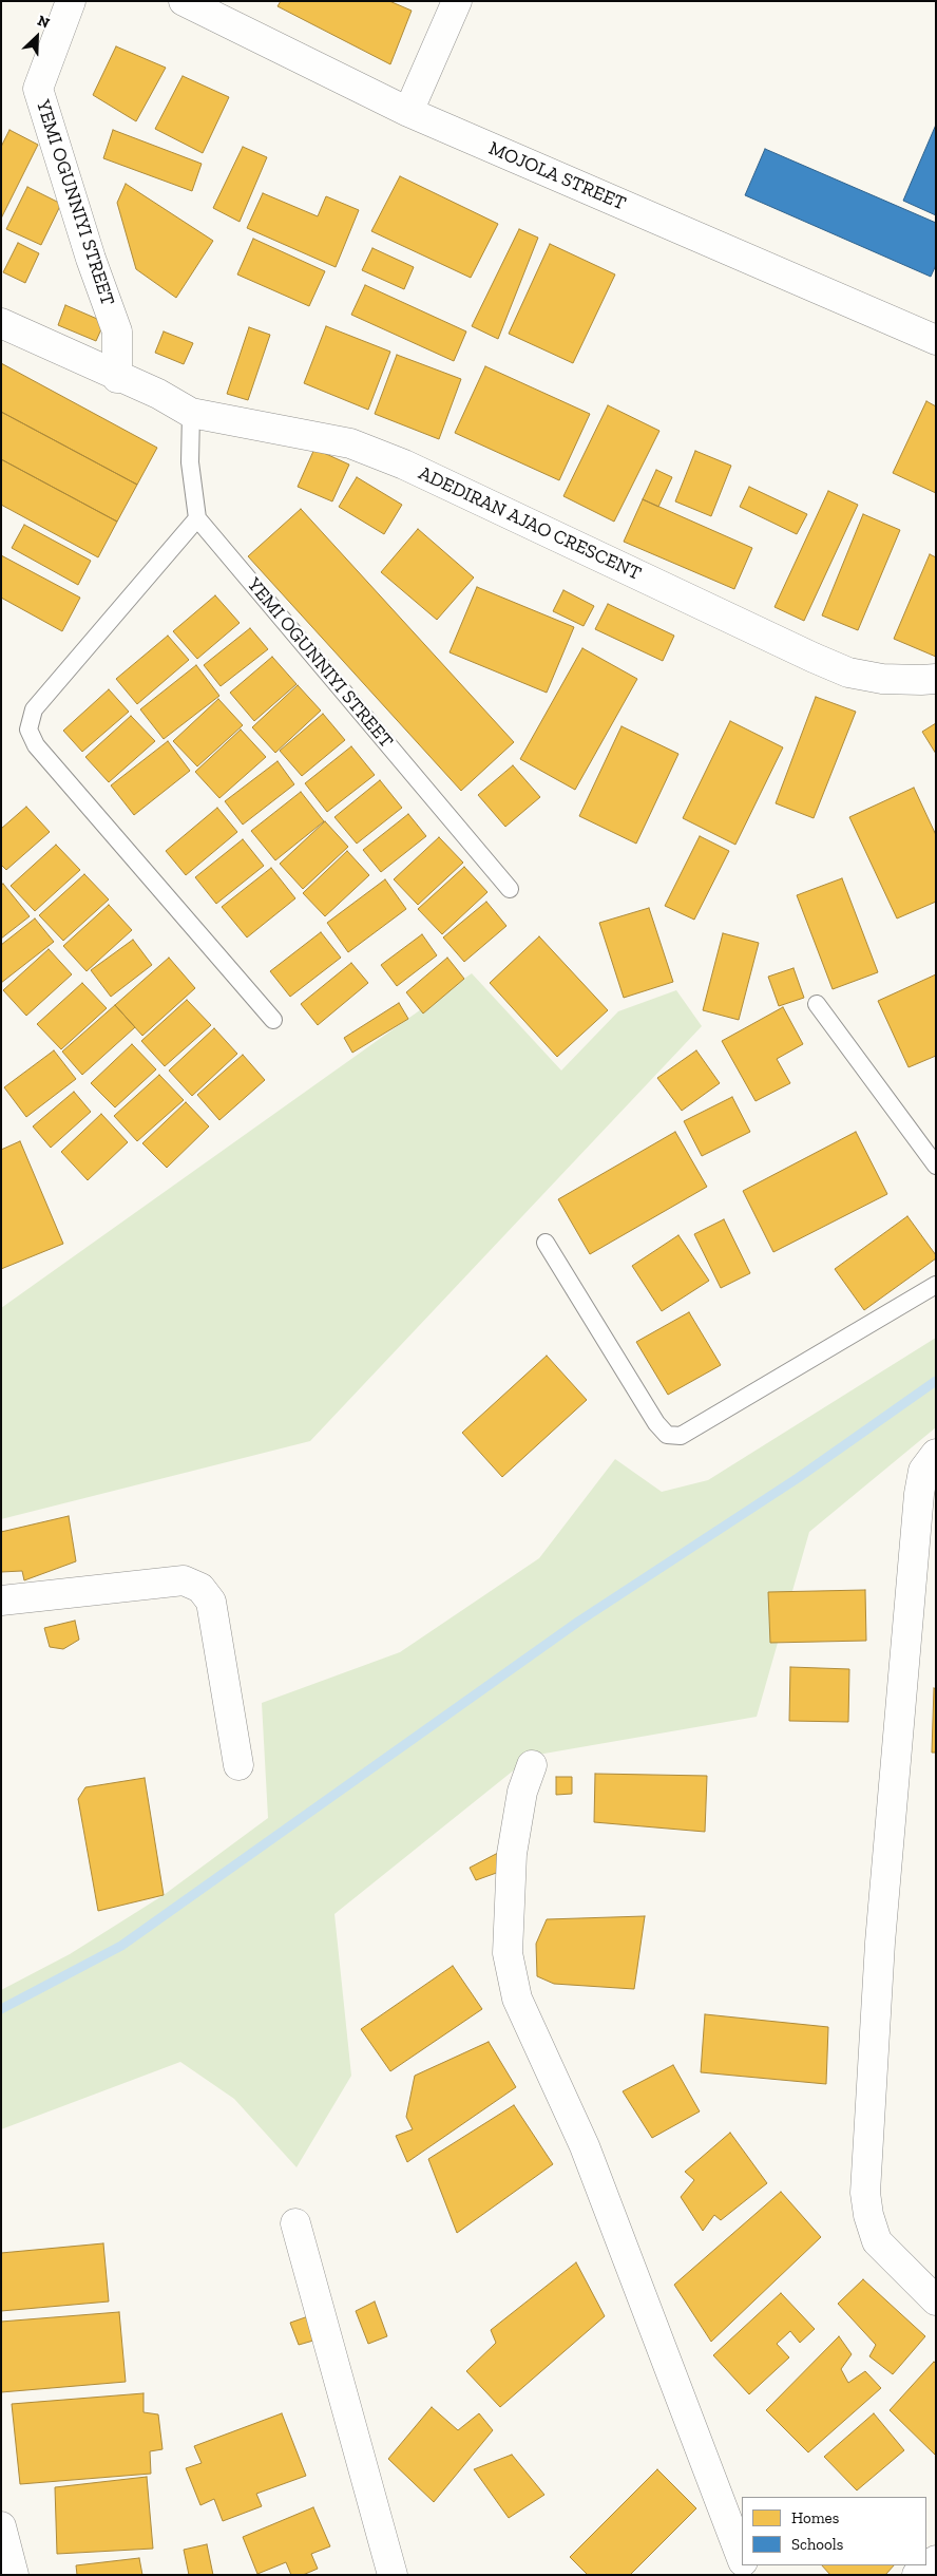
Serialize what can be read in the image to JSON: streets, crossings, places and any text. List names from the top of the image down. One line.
{"streets":{"street":["MOJOLA STREET","YEMI OGUNNIYI STREET","ADEDIRAN AJAO CRESCENT"]},"crossings":[["YEMI OGUNNIYI STREET","ADEDIRAN AJAO CRESCENT"]],"legend":["Homes","Schools"],"north":"top right"}
